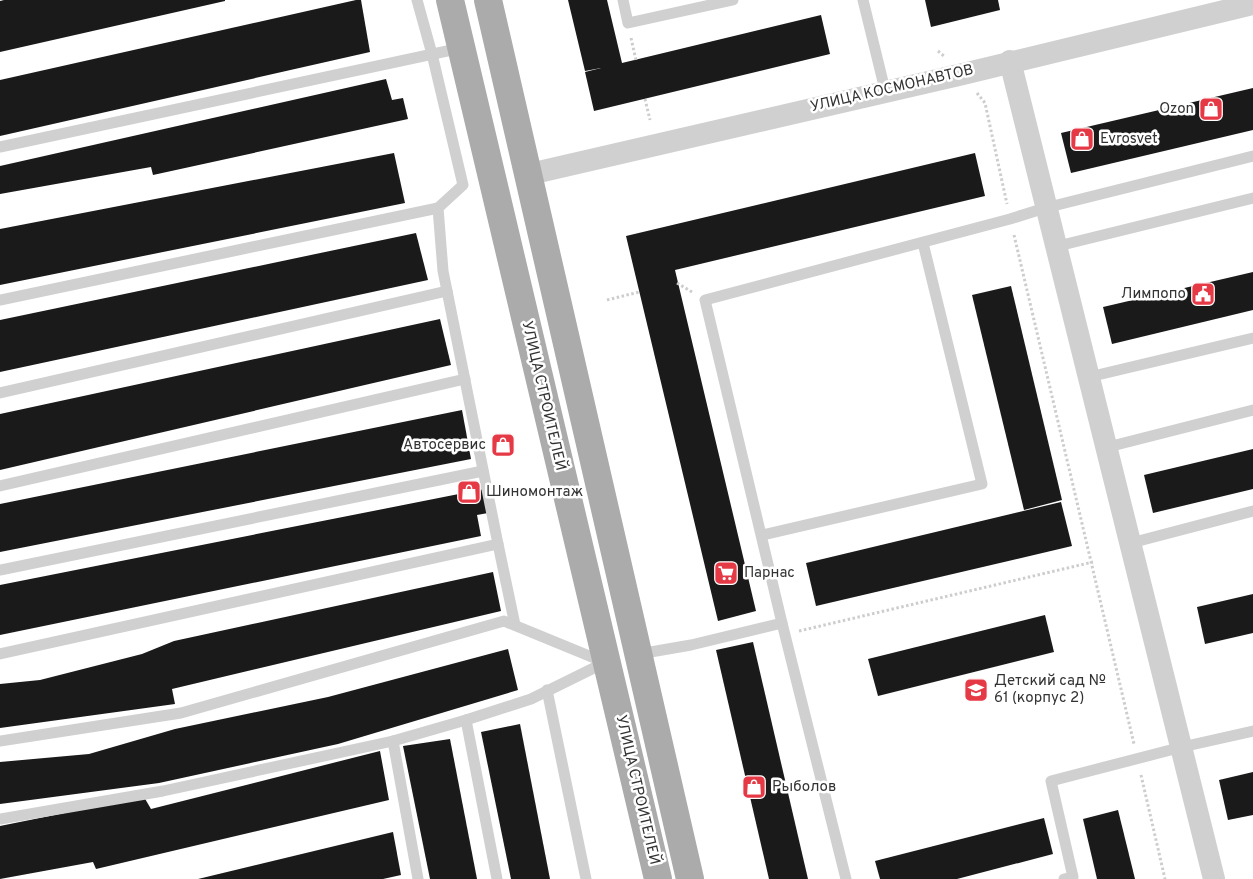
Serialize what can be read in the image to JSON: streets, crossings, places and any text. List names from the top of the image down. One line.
{"streets":{"main road":["УЛИЦА СТРОИТЕЛЕЙ"],"street":["УЛИЦА КОСМОНАВТОВ"]},"places":{"shop":["Ozon","Evrosvet","Автосервис","Шиномонтаж","Рыболов"],"public building":["Лимпопо"],"supermarket":["Парнас"],"school or university":["Детский сад № 61 (корпус 2)"]}}
